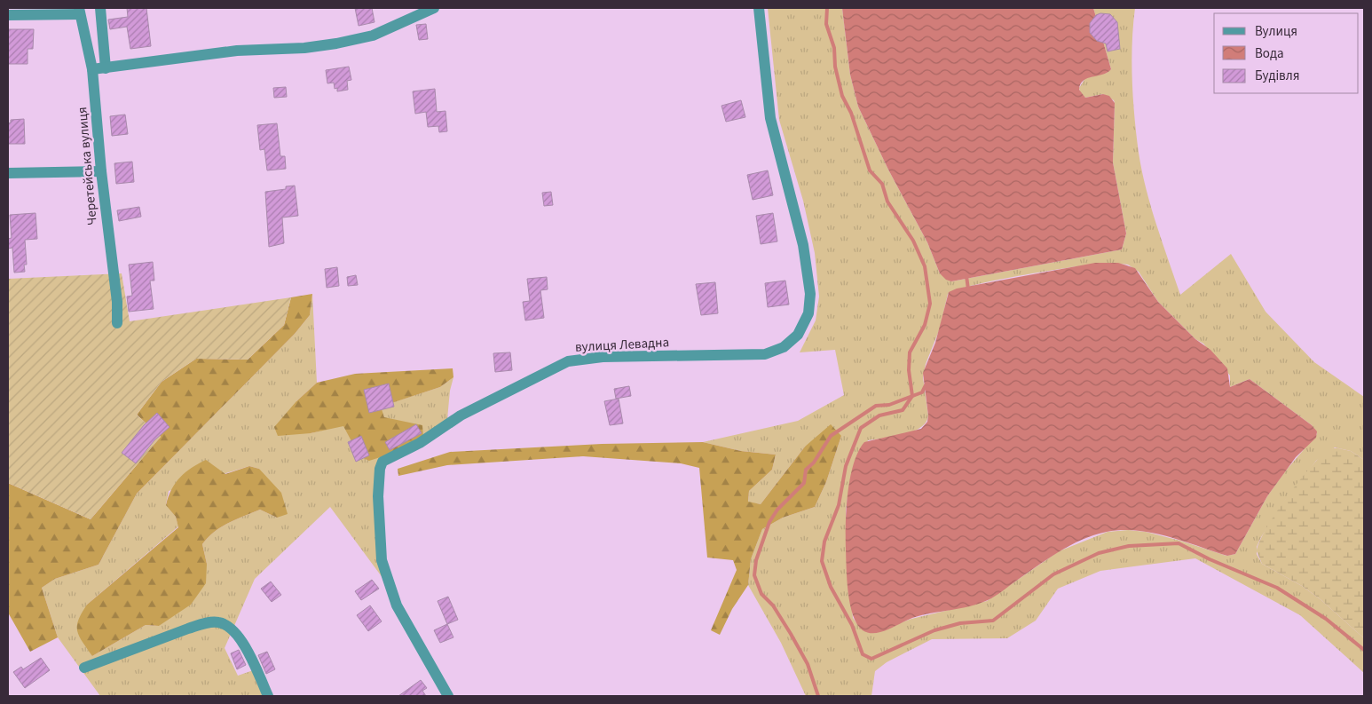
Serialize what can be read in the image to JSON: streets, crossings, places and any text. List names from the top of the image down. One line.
{"streets":{"street":["Черетейська вулиця","вулиця Левадна"]},"legend":["Вулиця","Вода","Будівля"]}
